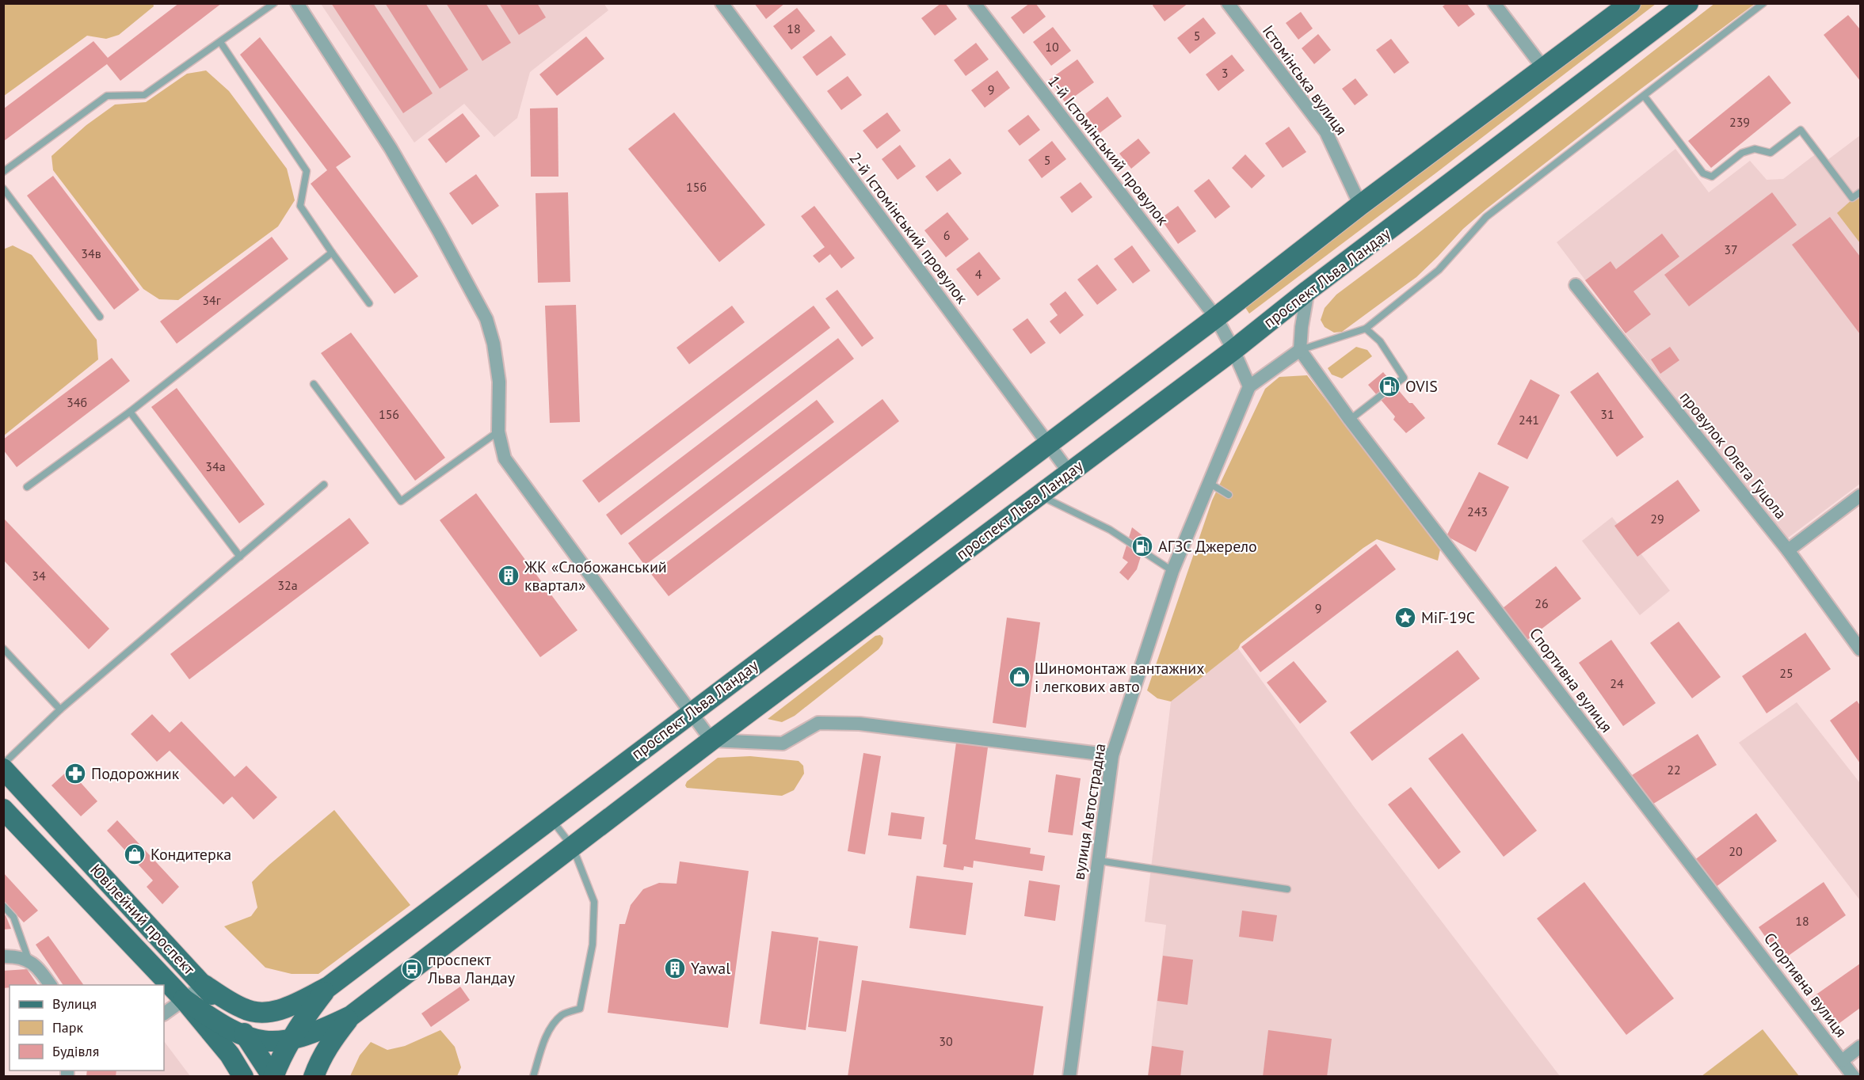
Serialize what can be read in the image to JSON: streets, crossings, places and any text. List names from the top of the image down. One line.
{"streets":{"main road":["проспект Льва Ландау","Ювілейний проспект"],"street":["Істомінська вулиця","1-й Істомінський провулок","2-й Істомінський провулок","провулок Олега Гуцола","Спортивна вулиця","вулиця Автострадна"]},"crossings":[["Істомінська вулиця","проспект Льва Ландау"],["1-й Істомінський провулок","проспект Льва Ландау"],["2-й Істомінський провулок","проспект Льва Ландау"]],"places":{"fuel station":["OVIS","АГЗС Джерело"],"building":["ЖК «Слобожанський квартал»","Yawal"],"place":["МіГ-19С"],"shop":["Шиномонтаж вантажних і легкових авто","Кондитерка"],"pharmacy":["Подорожник"],"bus stop":["проспект Льва Ландау"]},"house_numbers":["18","5","10","3","9","239","5","15б","6","37","34в","4","34г","34б","156","31","241","34а","243","29","34","32а","26","9","25","24","22","20","18","30"],"legend":["Вулиця","Парк","Будівля"]}
